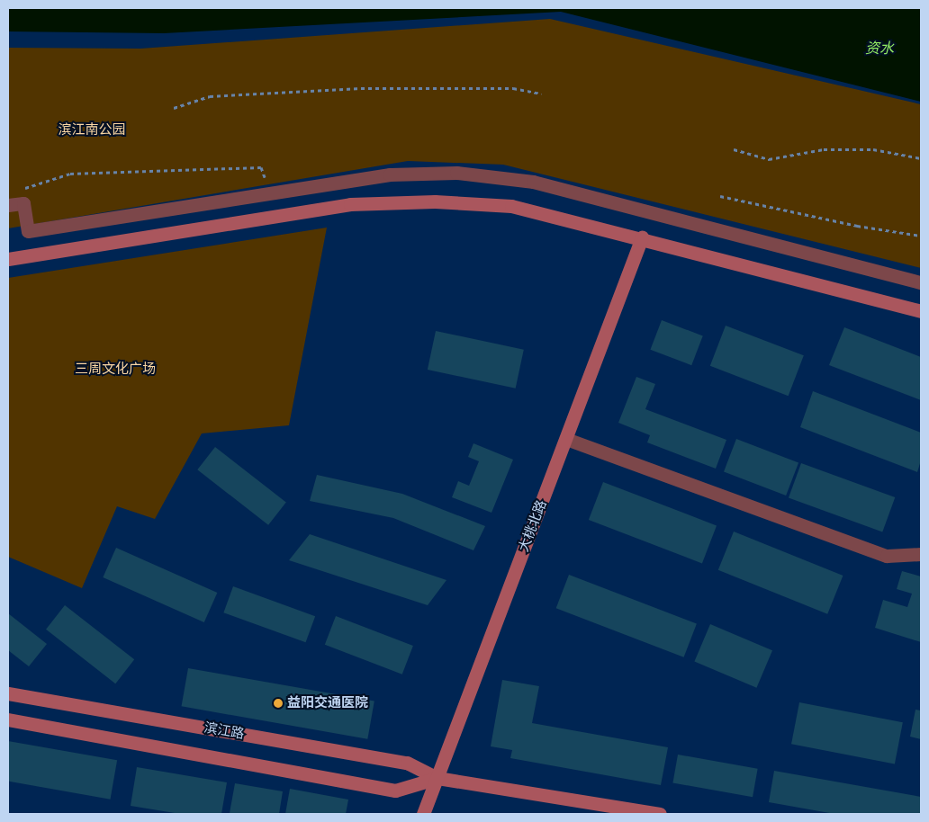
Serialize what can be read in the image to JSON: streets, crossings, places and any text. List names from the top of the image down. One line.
{"streets":{"street":["大桃北路","滨江路"]},"crossings":[["大桃北路","滨江路"]],"water":["资水"],"parks":["滨江南公园","三周文化广场"],"places":["益阳交通医院"]}
